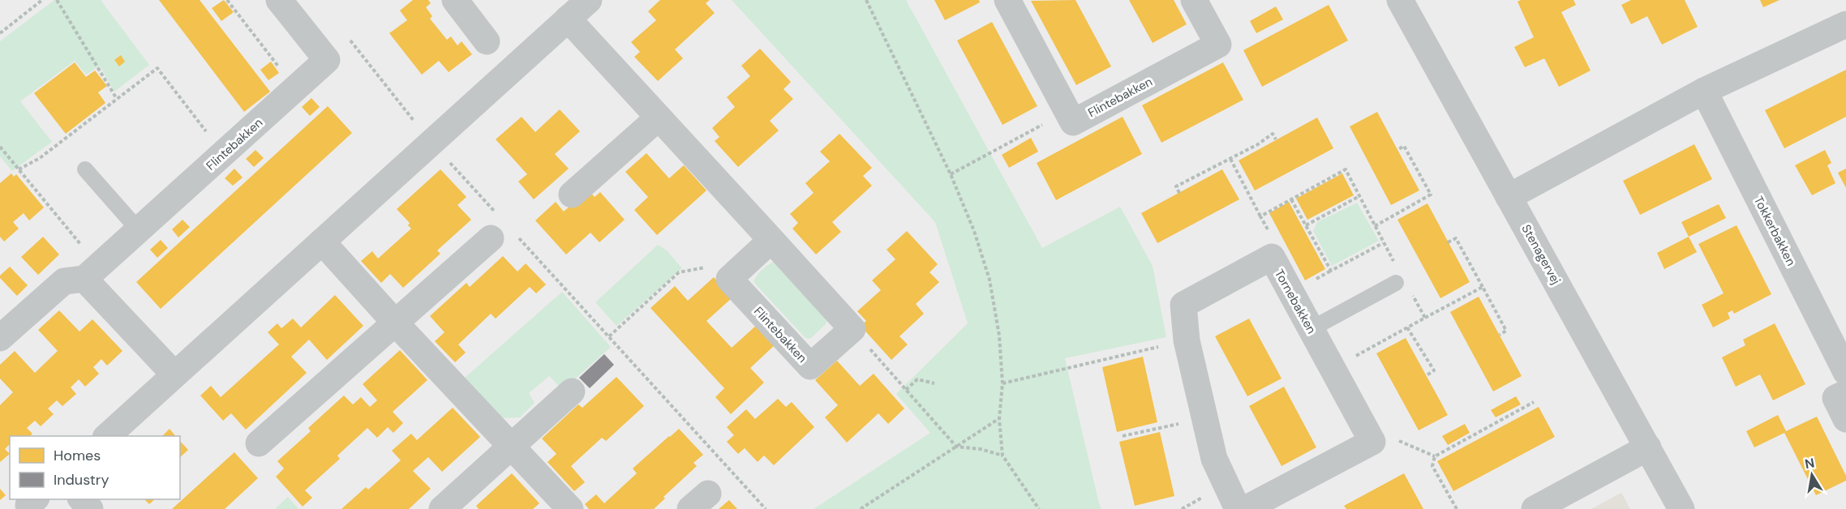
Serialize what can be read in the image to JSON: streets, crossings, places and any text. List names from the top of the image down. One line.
{"streets":{"street":["Flintebakken","Tokkerbakken","Stenagervej","Tornebakken"]},"legend":["Homes","Industry"],"north":"top"}
